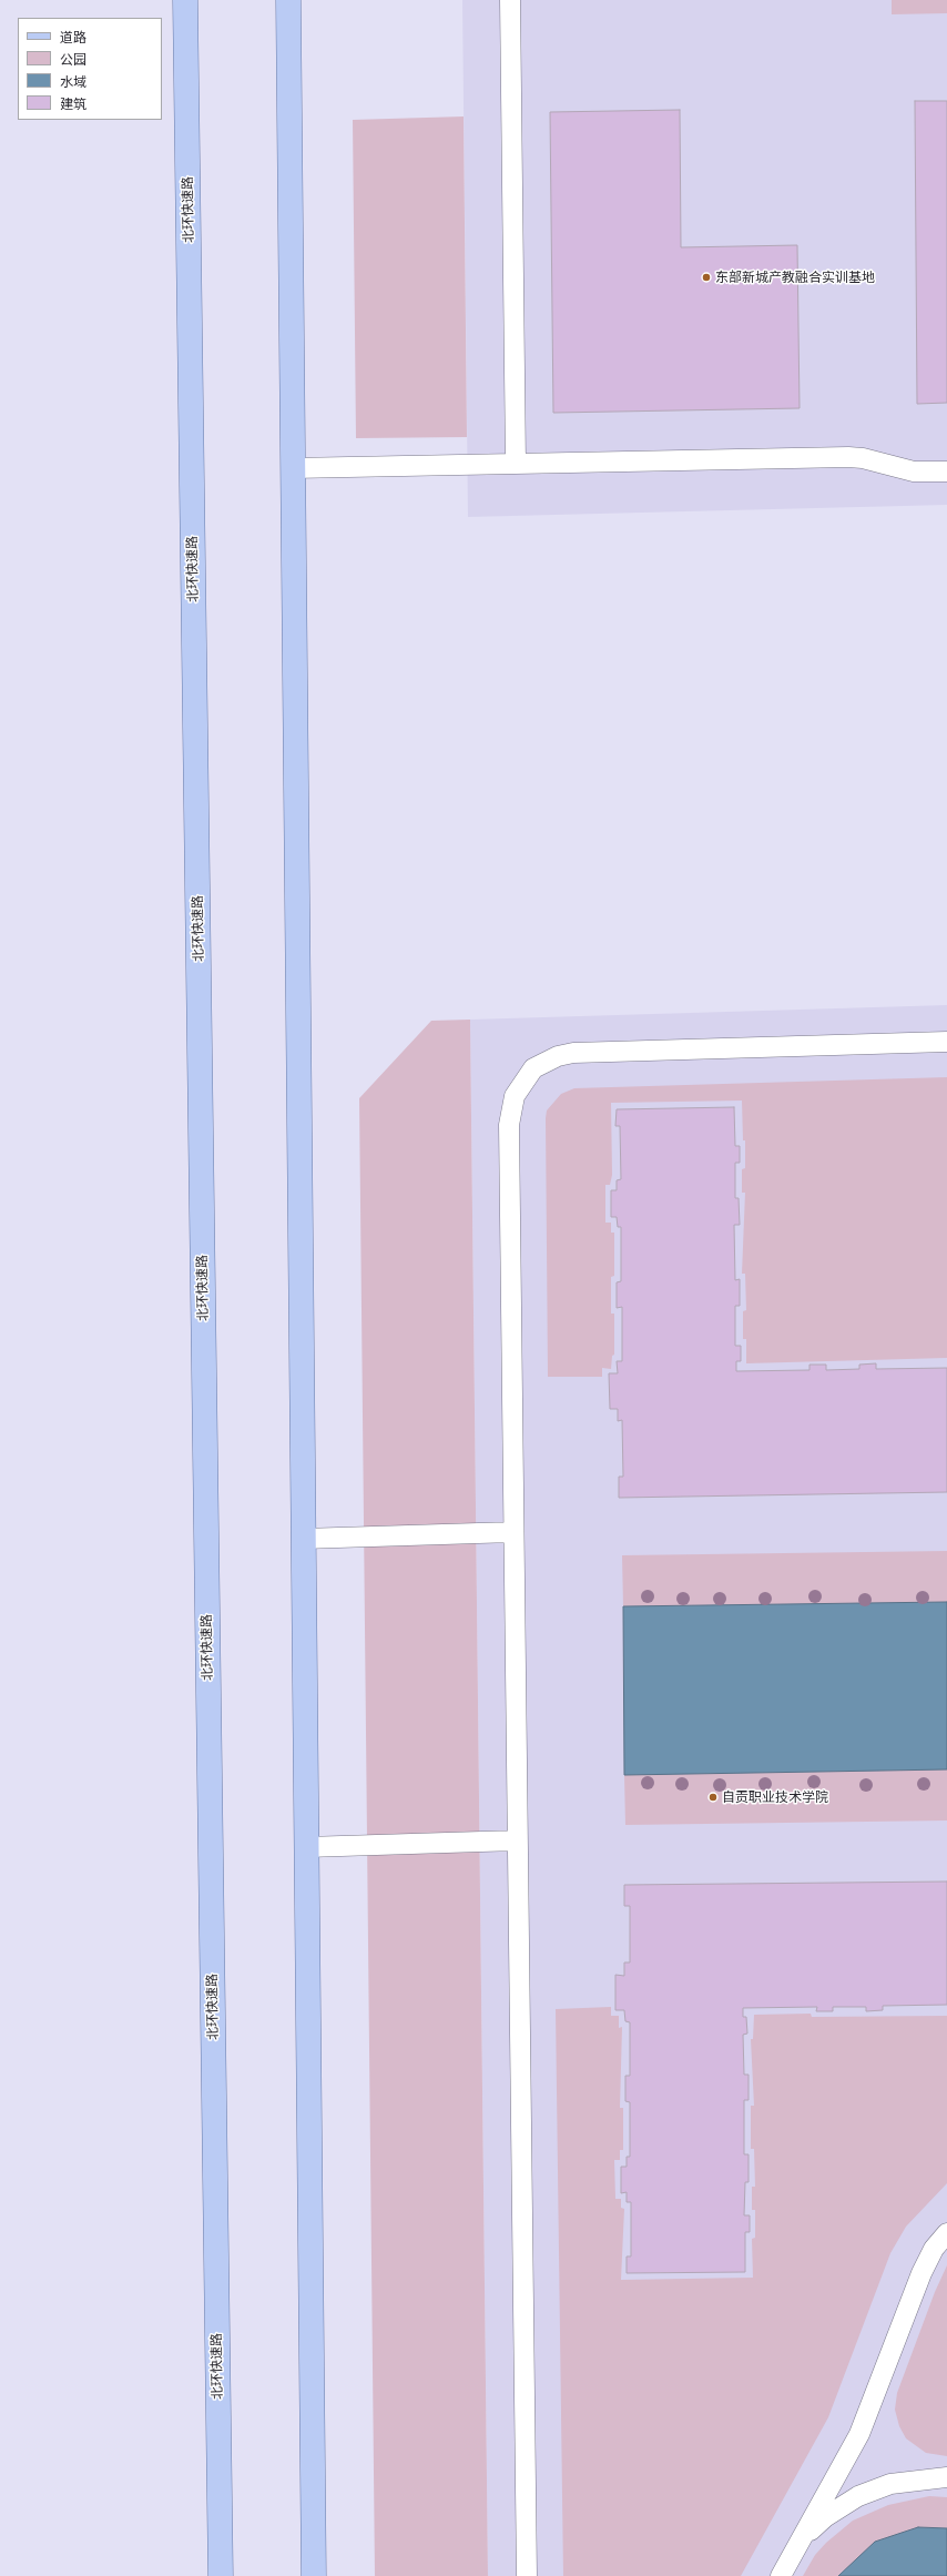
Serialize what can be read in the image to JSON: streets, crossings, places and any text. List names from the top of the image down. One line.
{"streets":{"main road":["北环快速路"]},"places":["东部新城产教融合实训基地","自贡职业技术学院"],"legend":["道路","公园","水域","建筑"]}
